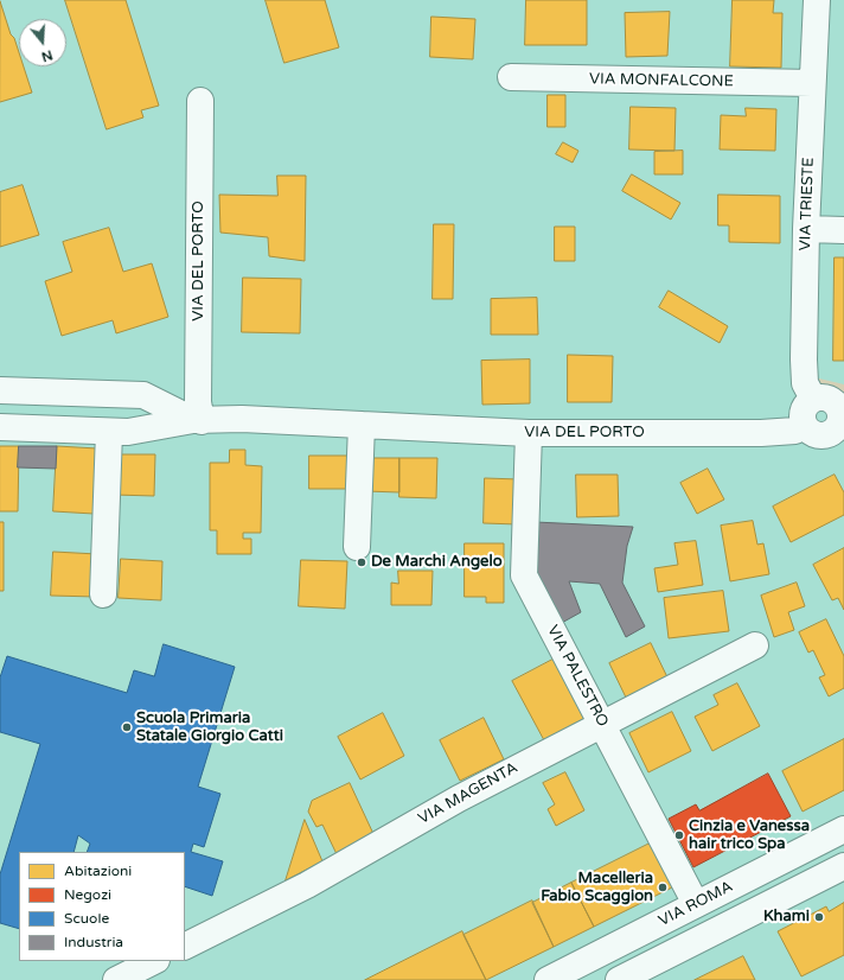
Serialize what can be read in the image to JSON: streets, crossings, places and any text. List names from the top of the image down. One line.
{"streets":{"street":["VIA MONFALCONE","VIA TRIESTE","VIA DEL PORTO","VIA PALESTRO","VIA MAGENTA","VIA ROMA"]},"crossings":[["VIA MONFALCONE","VIA TRIESTE"],["VIA TRIESTE","VIA DEL PORTO"],["VIA DEL PORTO","VIA PALESTRO"],["VIA PALESTRO","VIA MAGENTA"],["VIA PALESTRO","VIA ROMA"]],"places":["De Marchi Angelo","Scuola Primaria Statale Giorgio Catti","Cinzia e Vanessa hair trico Spa","Macelleria Fabio Scaggion","Khami"],"legend":["Abitazioni","Negozi","Scuole","Industria"],"north":"bottom"}
